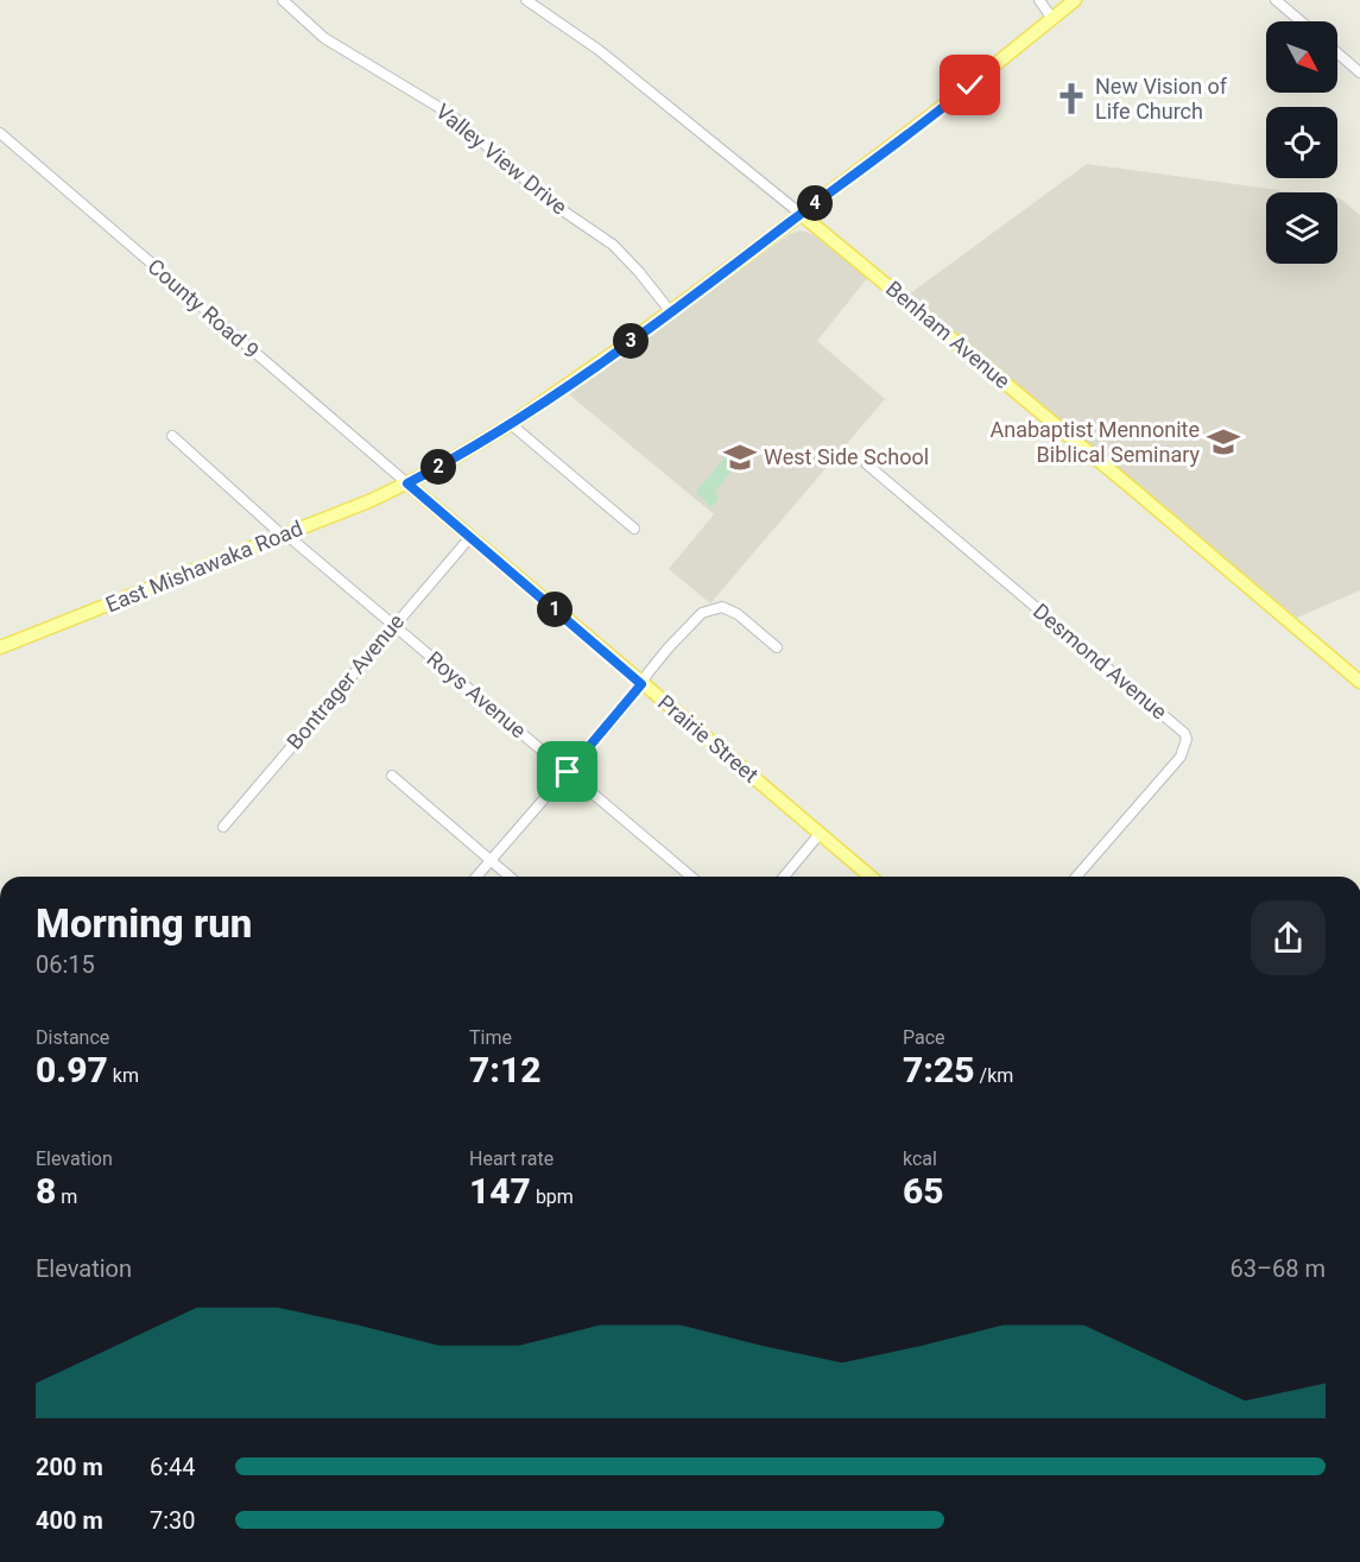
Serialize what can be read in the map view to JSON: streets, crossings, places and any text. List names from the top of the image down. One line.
{"streets":{"main road":["Benham Avenue","East Mishawaka Road","Prairie Street"],"street":["Valley View Drive","County Road 9","Desmond Avenue","Bontrager Avenue","Roys Avenue"]},"crossings":[["Valley View Drive","East Mishawaka Road"],["County Road 9","East Mishawaka Road"],["County Road 9","Prairie Street"],["Benham Avenue","East Mishawaka Road"],["East Mishawaka Road","Roys Avenue"],["East Mishawaka Road","Prairie Street"],["Bontrager Avenue","Roys Avenue"],["Bontrager Avenue","Prairie Street"]],"places":{"church":["New Vision of Life Church"],"school or university":["Anabaptist Mennonite Biblical Seminary","West Side School"]},"north":"bottom right","page":{"pins":["4","3","2","1"],"heading":["Morning run","06:15"],"stats":[["Distance","0.97 km"],["Time","7:12"],["Pace","7:25 /km"],["Elevation","8 m"],["Heart rate","147 bpm"],["kcal","65"]],"chart":["Elevation","63–68 m"],"list":[{"name":"200 m","note":"6:44"},{"name":"400 m","note":"7:30"}]}}
